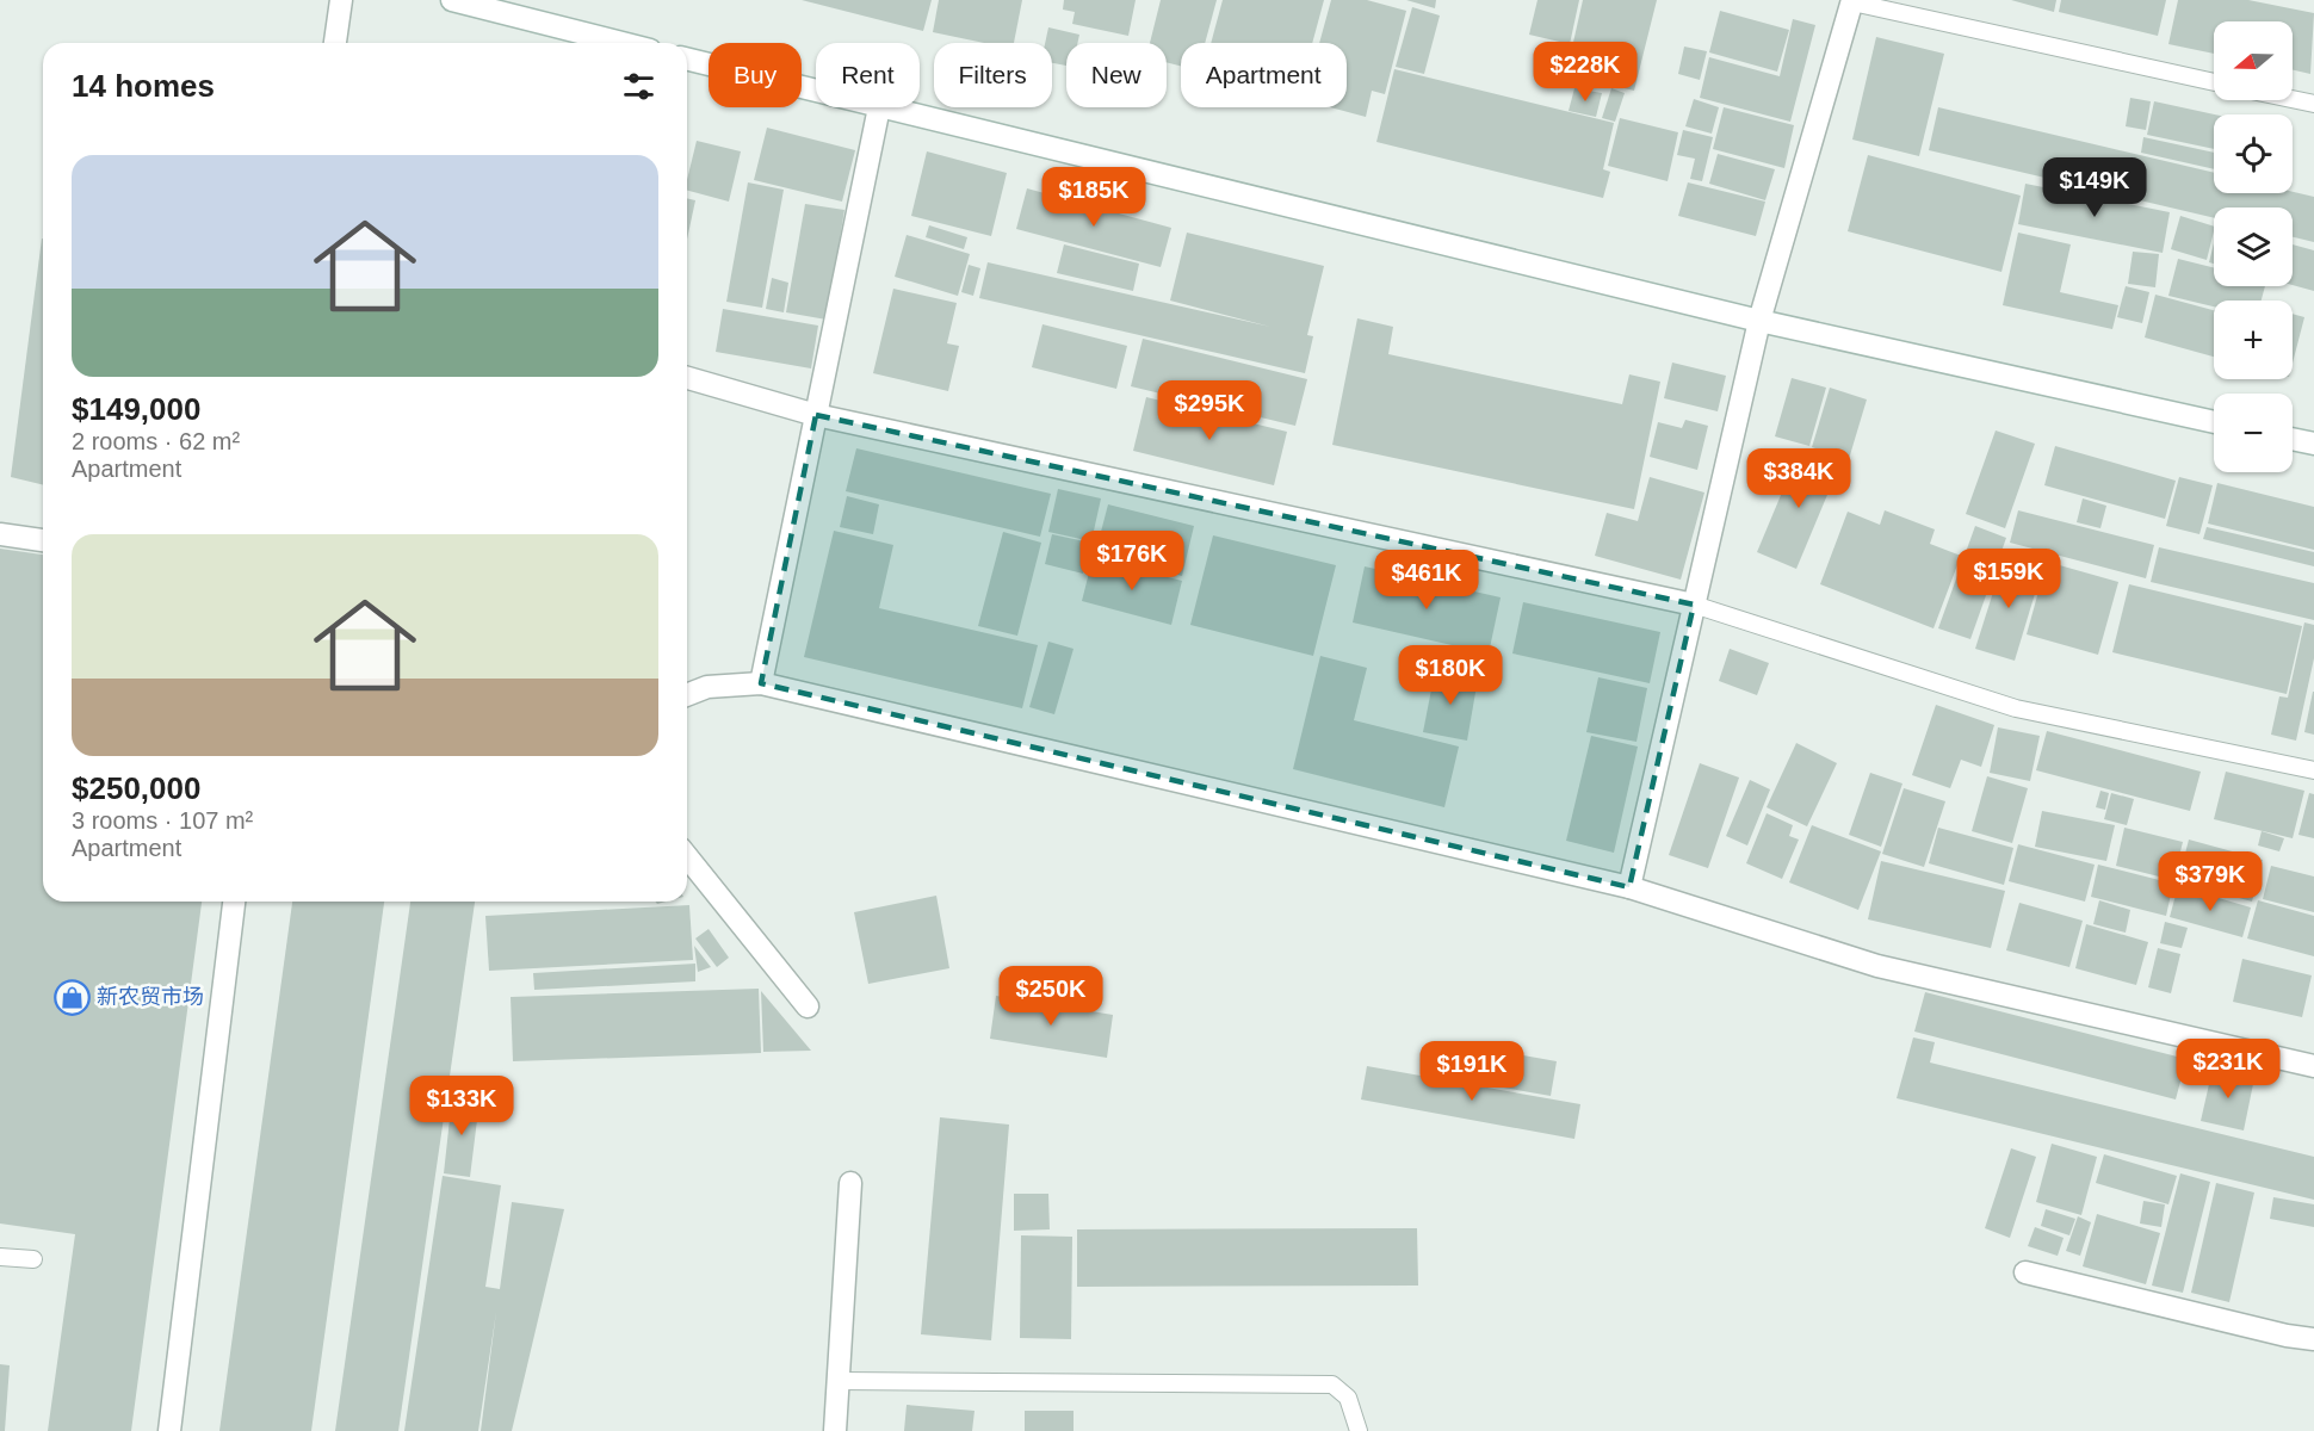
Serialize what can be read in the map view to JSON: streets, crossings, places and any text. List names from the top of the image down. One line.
{"places":{"shop":["新农贸市场"]},"north":"left","page":{"map_buttons":["+","−"],"price":["$228K","$149K","$185K","$295K","$384K","$176K","$159K","$461K","$180K","$379K","$250K","$231K","$191K","$133K"],"chip":["Buy","Rent","Filters","New","Apartment"],"heading":"14 homes","list":[{"name":"$149,000","note":"2 rooms · 62 m² · Apartment"},{"name":"$250,000","note":"3 rooms · 107 m² · Apartment"}]}}
